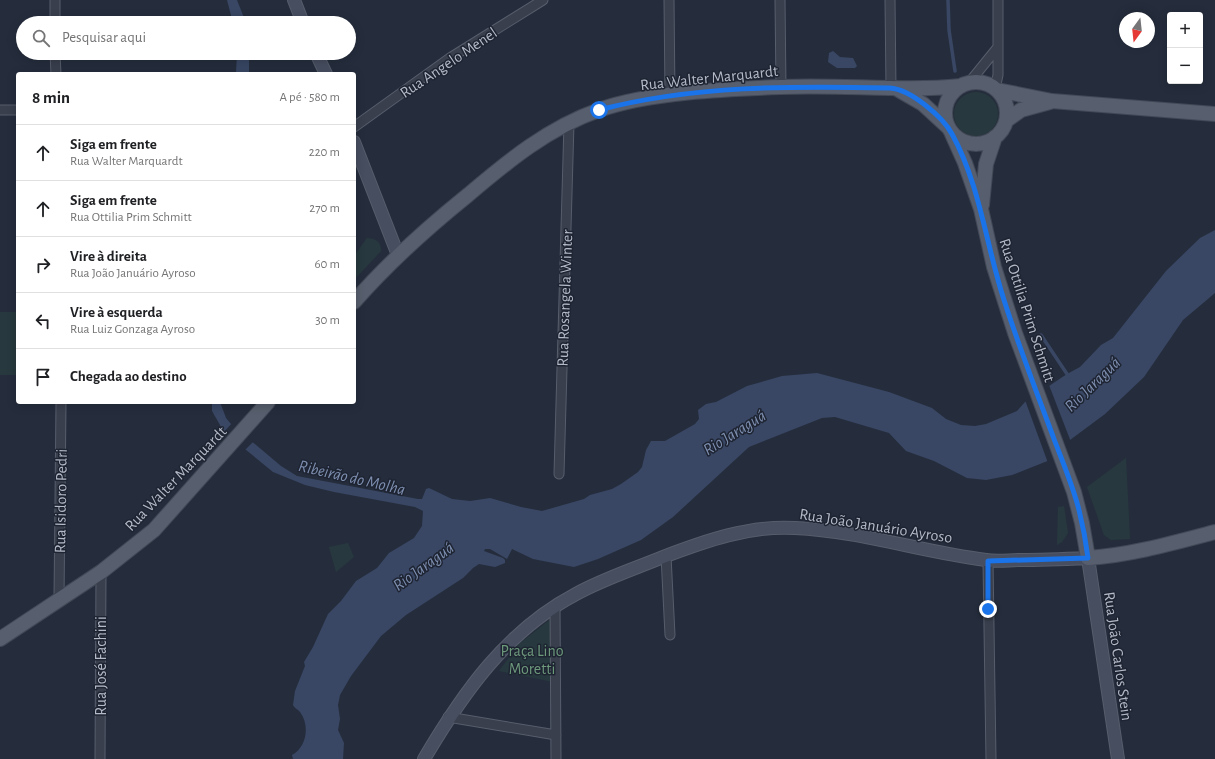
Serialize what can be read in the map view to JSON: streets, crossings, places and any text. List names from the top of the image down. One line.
{"streets":{"main road":["Rua Walter Marquardt","Rua Ottilia Prim Schmitt","Rua João Januário Ayroso","Rua João Carlos Stein"],"street":["Rua Angelo Menel","Rua Rosangela Winter","Rua Isidoro Pedri","Rua José Fachini"]},"crossings":[["Rua Walter Marquardt","Rua Rosangela Winter"],["Rua Walter Marquardt","Rua Ottilia Prim Schmitt"],["Rua Walter Marquardt","Rua Isidoro Pedri"],["Rua Walter Marquardt","Rua José Fachini"],["Rua Ottilia Prim Schmitt","Rua João Januário Ayroso"],["Rua Ottilia Prim Schmitt","Rua João Carlos Stein"],["Rua João Januário Ayroso","Rua João Carlos Stein"]],"water":["Rio Jaraguá","Ribeirão do Molha"],"parks":["Praça Lino Moretti"],"north":"bottom","page":{"map_buttons":["+","−"],"search":"Pesquisar aqui","heading":["8 min","A pé · 580 m"],"list":[["Siga em frente","Rua Walter Marquardt","220 m"],["Siga em frente","Rua Ottilia Prim Schmitt","270 m"],["Vire à direita","Rua João Januário Ayroso","60 m"],["Vire à esquerda","Rua Luiz Gonzaga Ayroso","30 m"],"Chegada ao destino"]}}
